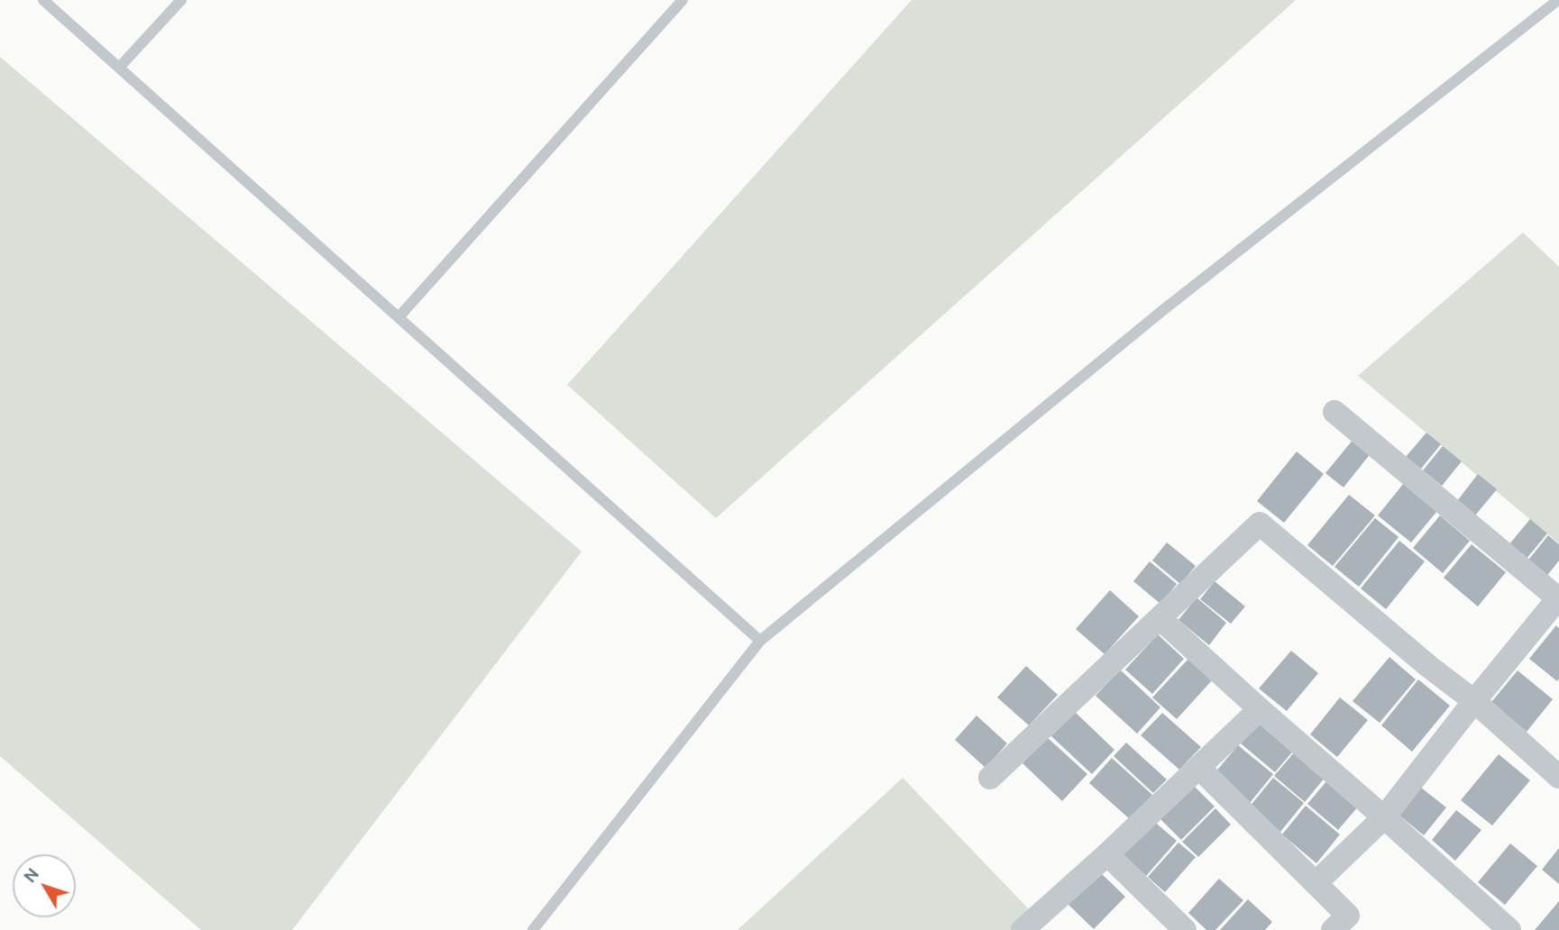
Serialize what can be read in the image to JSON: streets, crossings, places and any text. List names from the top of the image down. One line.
{"north":"top left"}
